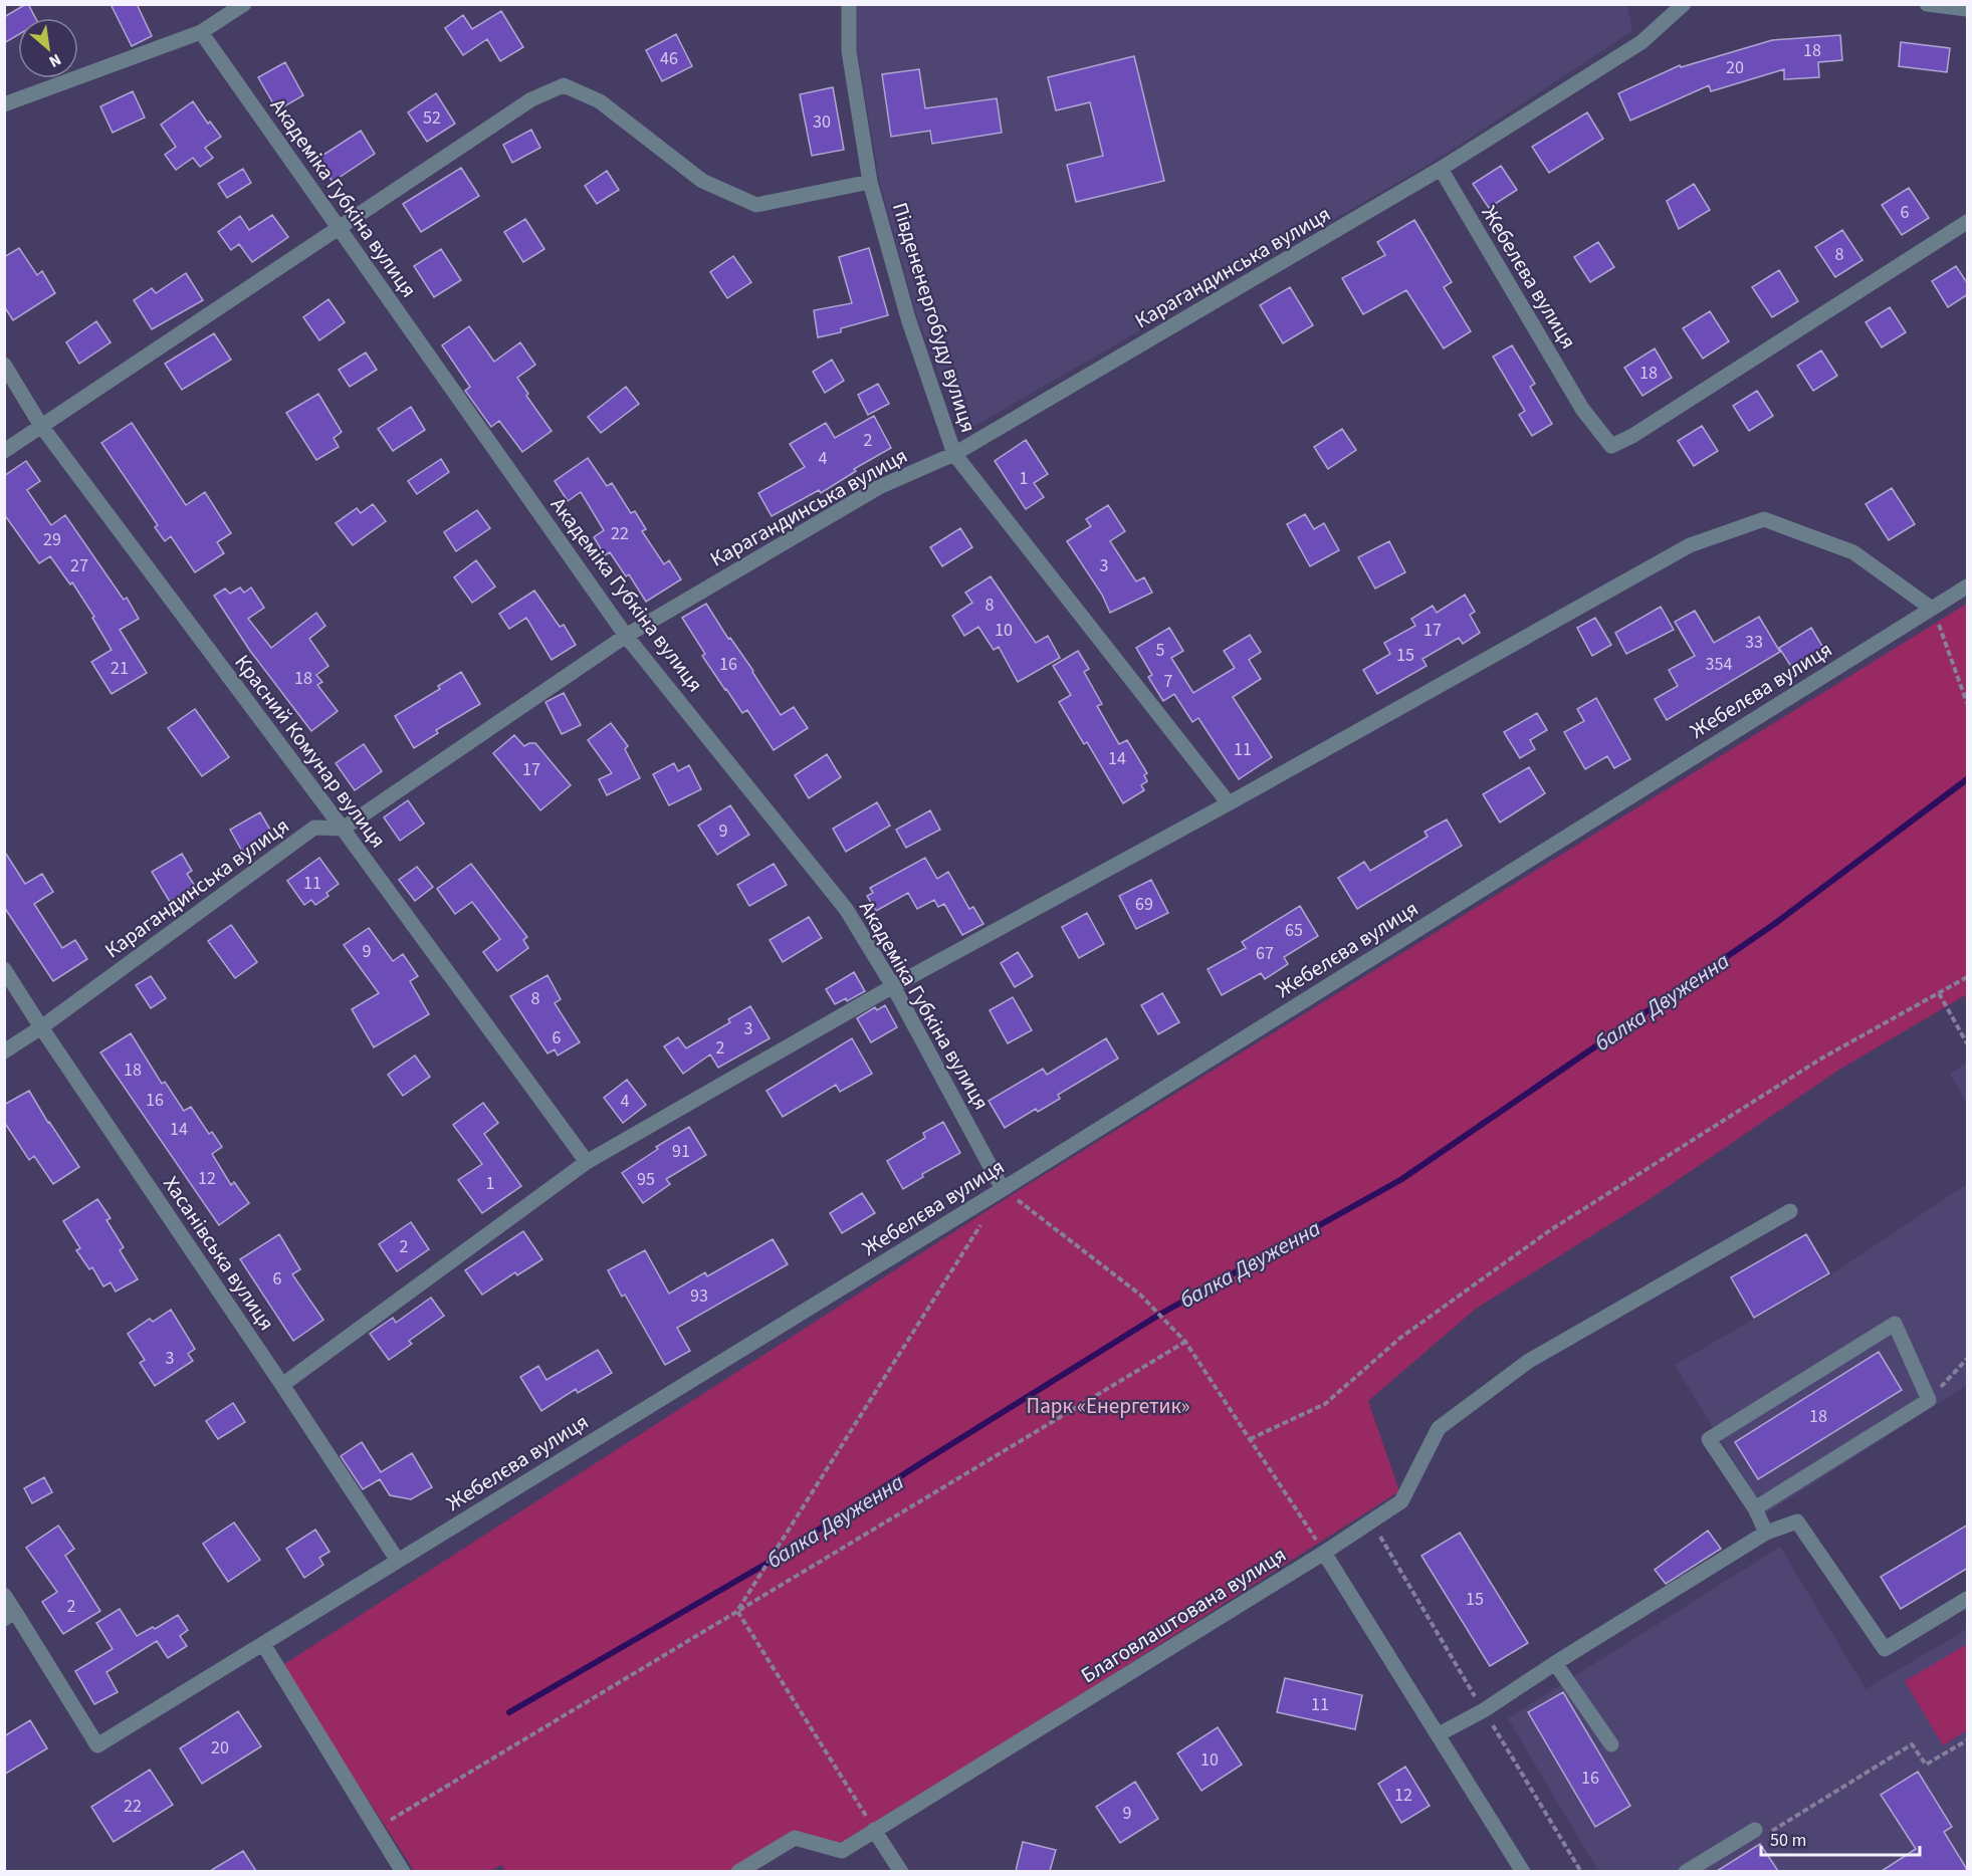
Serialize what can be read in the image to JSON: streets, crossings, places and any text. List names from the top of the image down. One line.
{"streets":{"street":["Академіка Губкіна вулиця","Карагандинська вулиця","Жебелєва вулиця","Південенергобуду вулиця","Красний Комунар вулиця","Хасанівська вулиця","Благовлаштована вулиця"]},"crossings":[["Академіка Губкіна вулиця","Карагандинська вулиця"],["Академіка Губкіна вулиця","Жебелєва вулиця"],["Карагандинська вулиця","Жебелєва вулиця"],["Карагандинська вулиця","Південенергобуду вулиця"],["Карагандинська вулиця","Красний Комунар вулиця"],["Карагандинська вулиця","Хасанівська вулиця"],["Жебелєва вулиця","Хасанівська вулиця"]],"water":["балка Двуженна"],"parks":["Парк «Енергетик»"],"house_numbers":["18","46","20","52","30","6","8","18","2","4","1","22","29","27","3","8","10","17","33","5","15","16","354","21","18","7","11","14","17","9","11","69","65","9","67","8","3","6","2","18","16","4","14","91","12","95","1","2","6","93","3","18","15","2","11","20","10","16","12","22","9"],"scale_bar":"50 m","north":"bottom right"}
